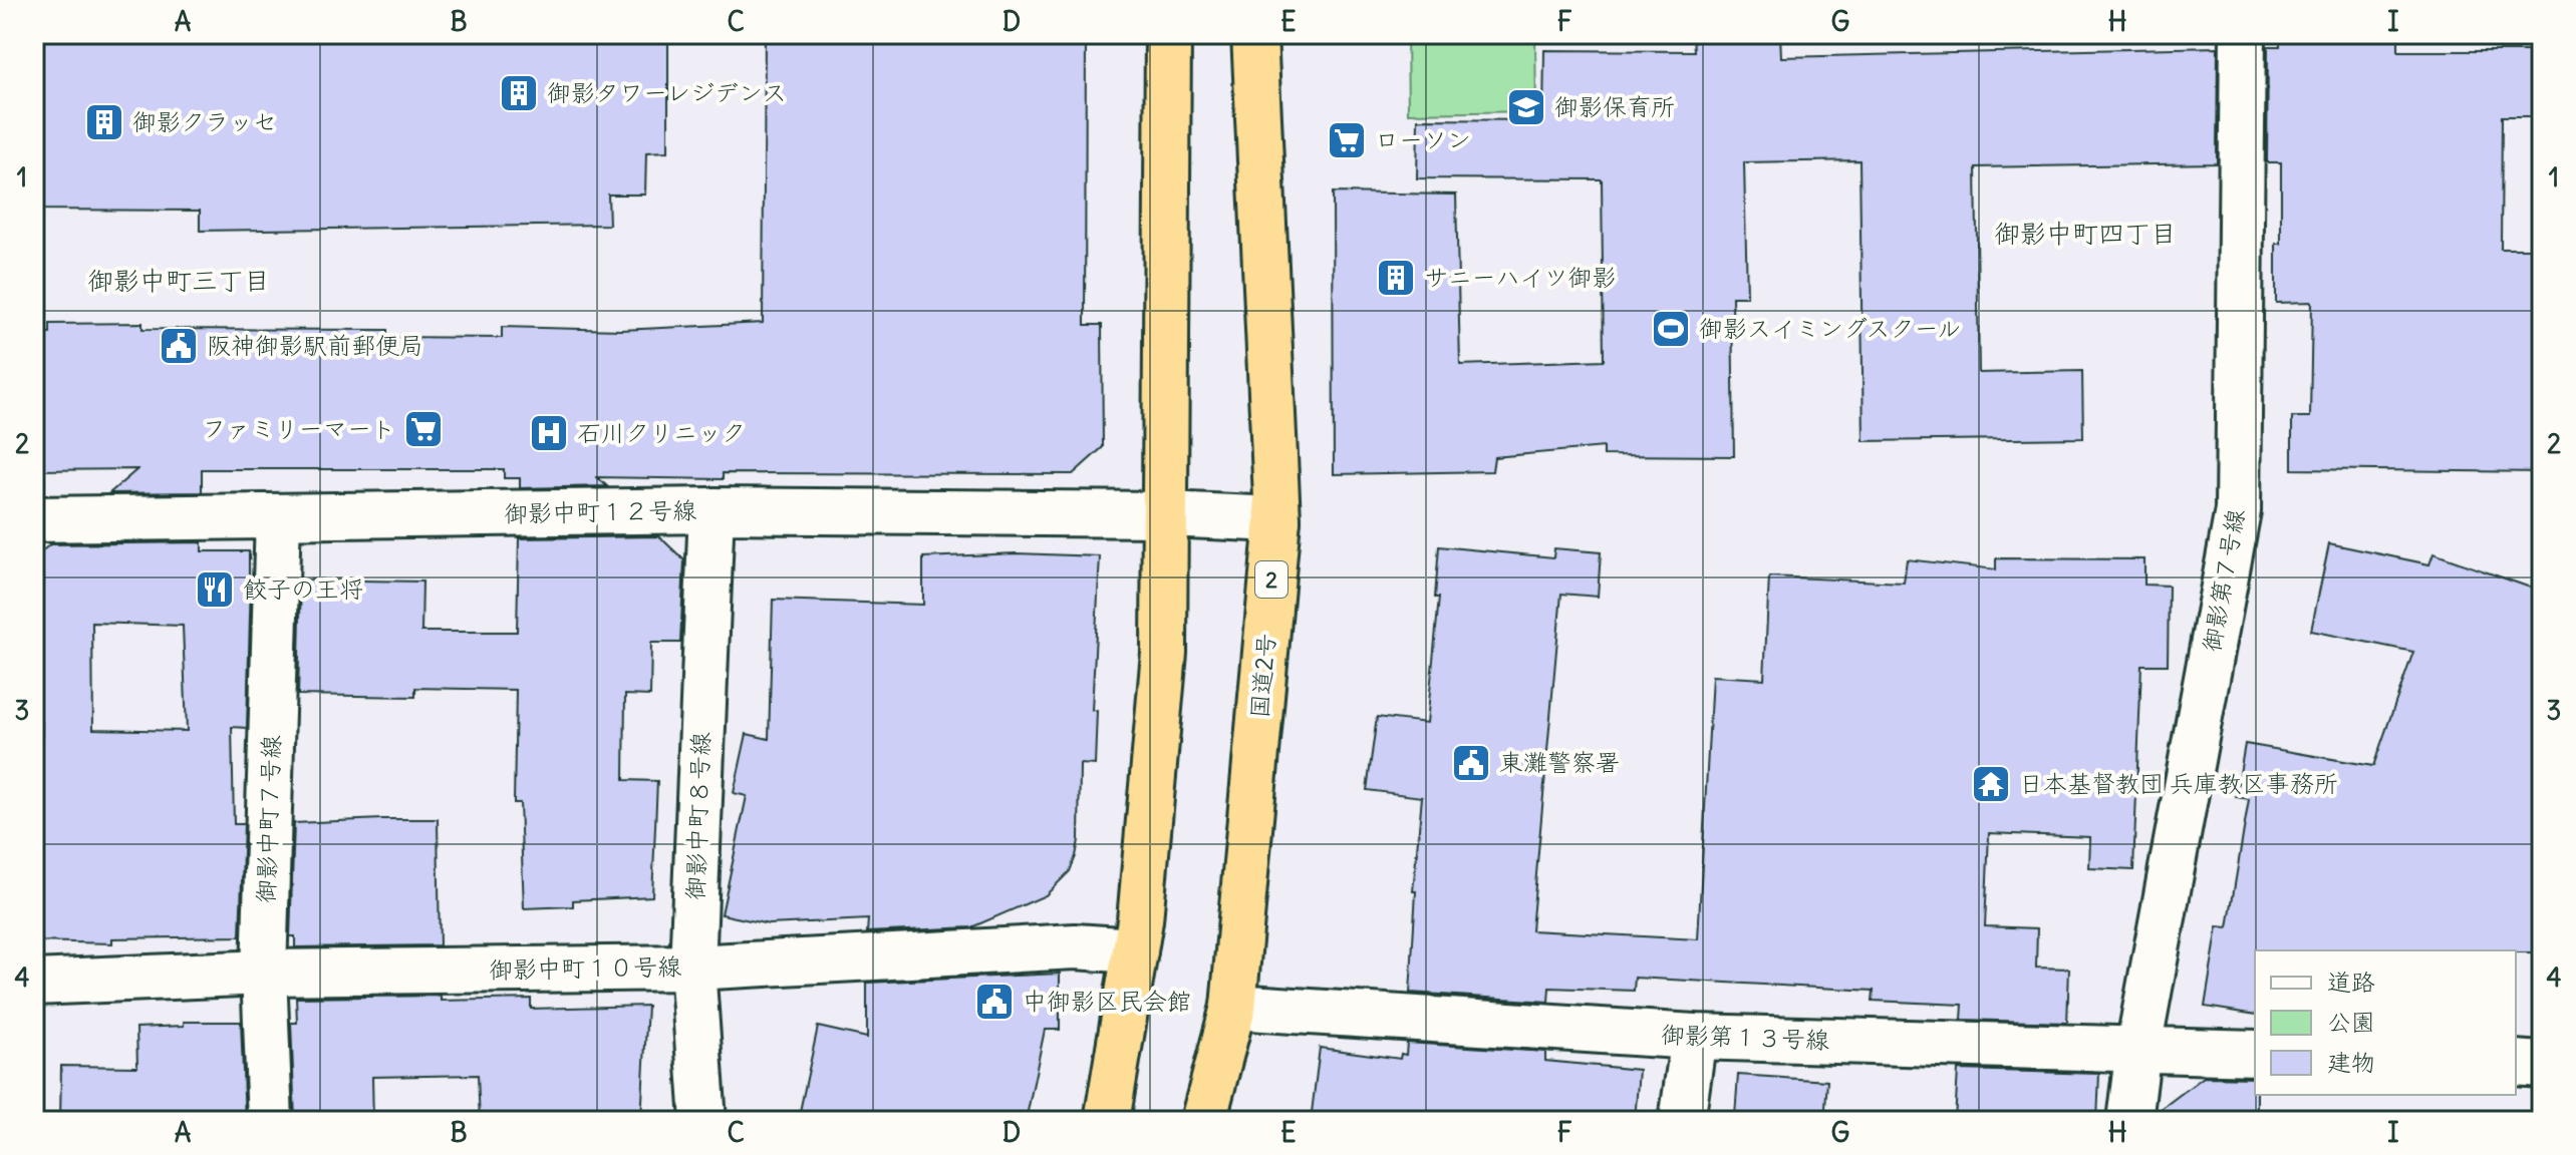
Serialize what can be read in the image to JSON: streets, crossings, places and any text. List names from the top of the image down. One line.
{"streets":{"highway":["2","国道2号"],"street":["御影中町１２号線","御影第７号線","御影中町８号線","御影中町７号線","御影中町１０号線","御影第１３号線"]},"crossings":[["御影中町１２号線","国道2号"],["御影中町１２号線","御影中町８号線"],["御影中町１２号線","御影中町７号線"],["御影第７号線","御影第１３号線"],["国道2号","御影第１３号線"],["御影中町８号線","御影中町１０号線"],["御影中町７号線","御影中町１０号線"]],"districts":["御影中町四丁目","御影中町三丁目"],"places":{"building":["御影タワーレジデンス","御影クラッセ","サニーハイツ御影"],"school or university":["御影保育所"],"supermarket":["ローソン","ファミリーマート"],"sports":["御影スイミングスクール"],"public building":["阪神御影駅前郵便局","東灘警察署","中御影区民会館"],"hospital":["石川クリニック"],"restaurant":["餃子の王将"],"temple":["日本基督教団 兵庫教区事務所"]},"legend":["道路","公園","建物"],"grid":{"columns":["A","B","C","D","E","F","G","H","I"],"rows":["1","2","3","4"]}}
